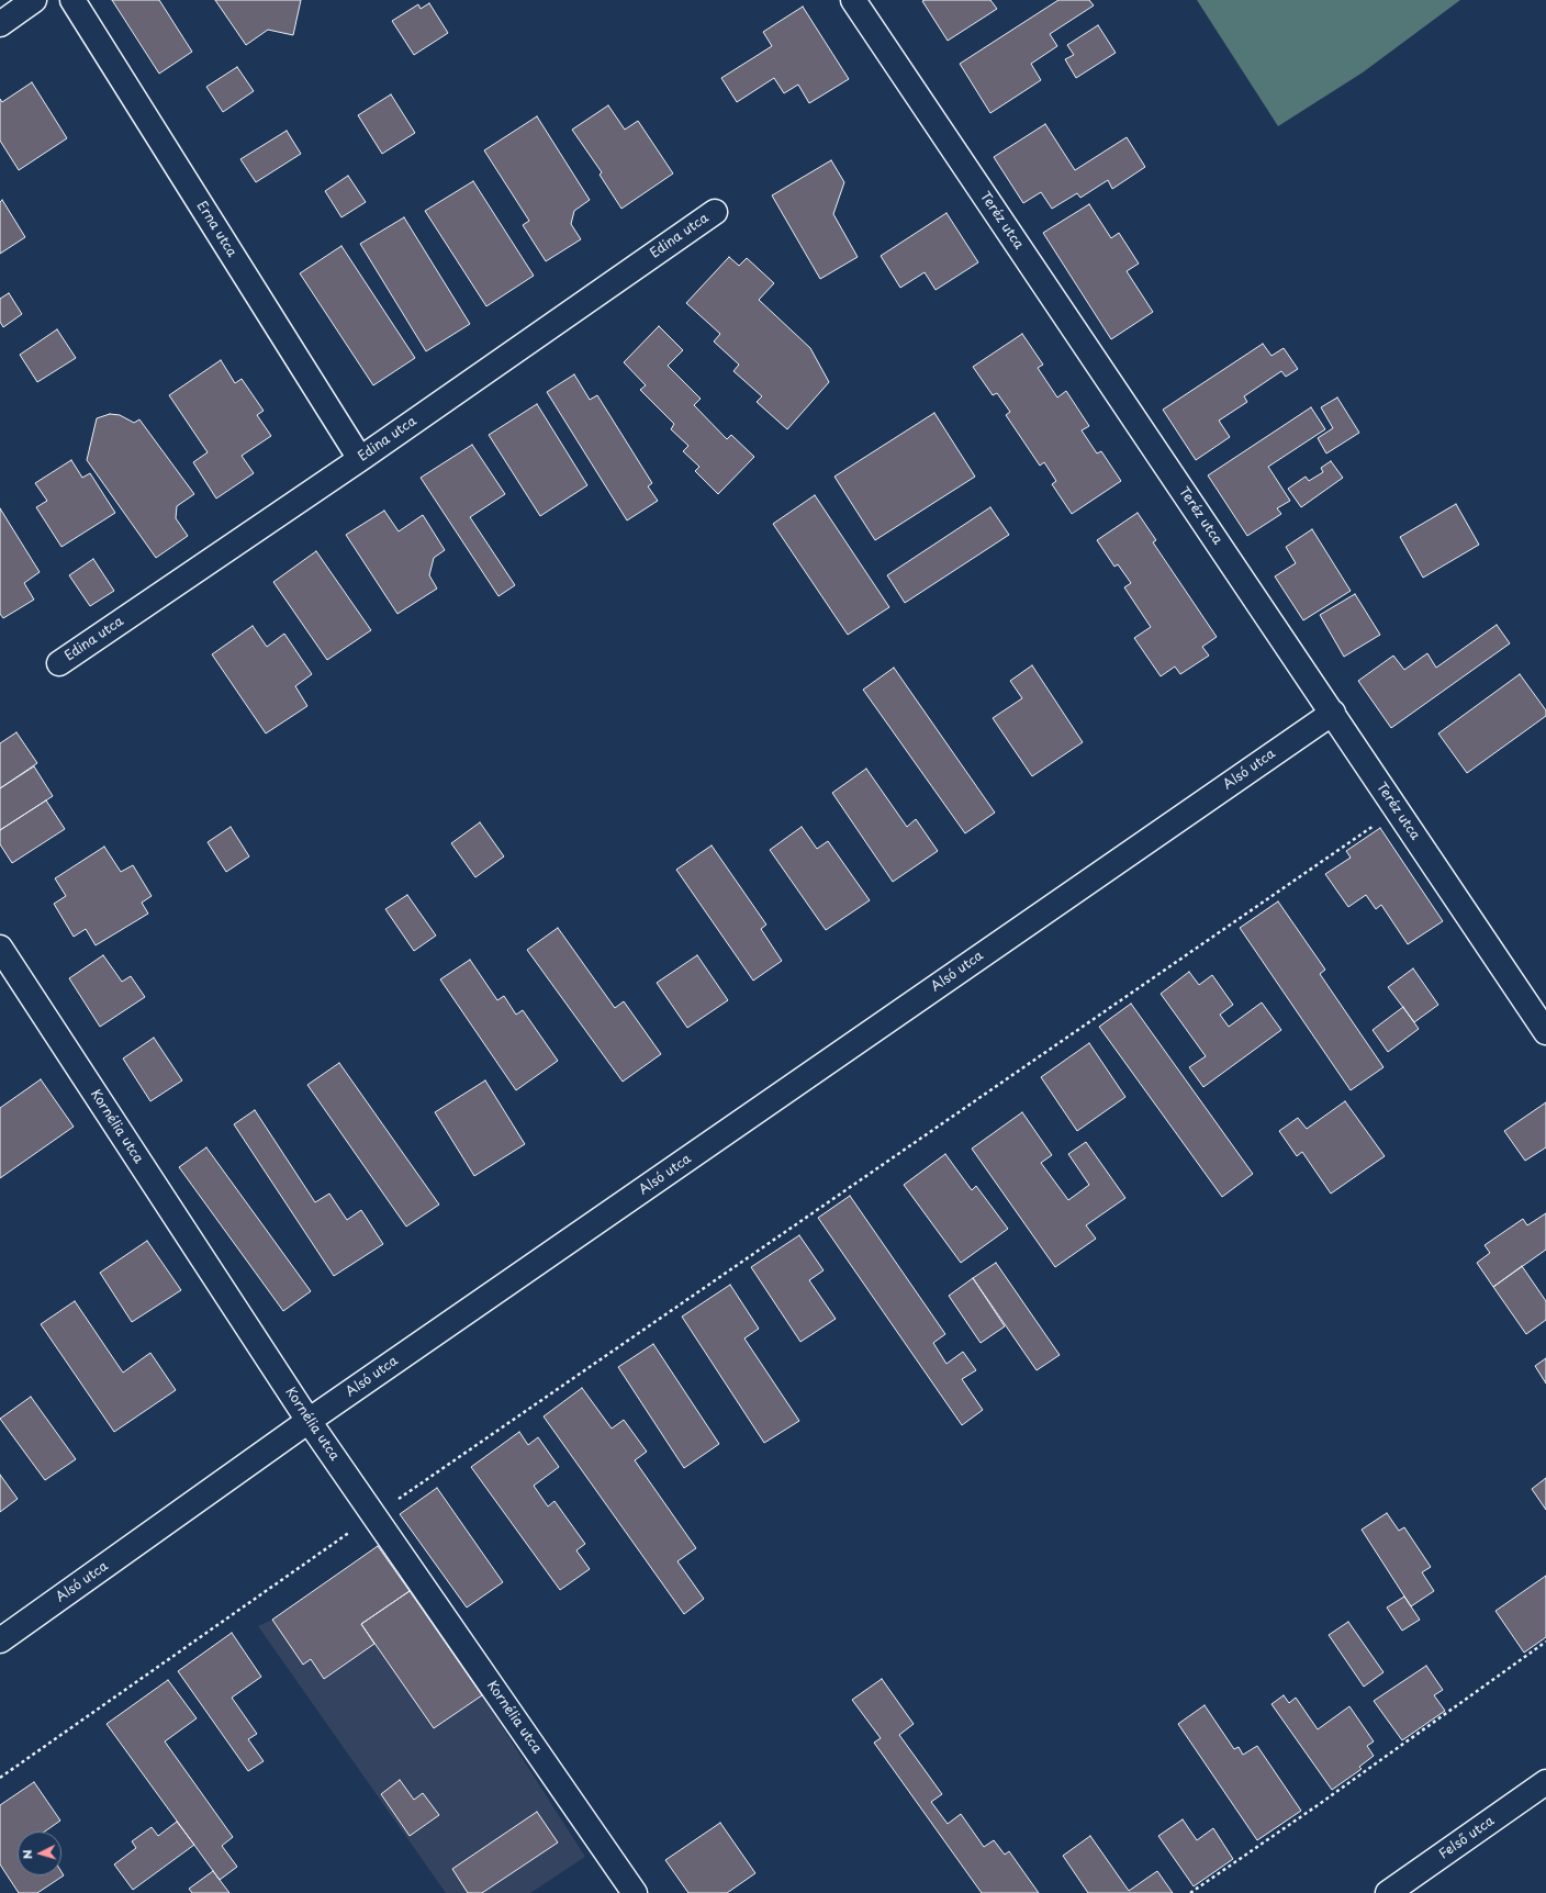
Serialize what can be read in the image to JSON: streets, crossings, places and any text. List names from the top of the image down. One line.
{"streets":{"street":["Teréz utca","Erna utca","Edina utca","Alsó utca","Kornélia utca","Felső utca"]},"crossings":[["Teréz utca","Alsó utca"],["Erna utca","Edina utca"],["Alsó utca","Kornélia utca"]],"north":"left"}
